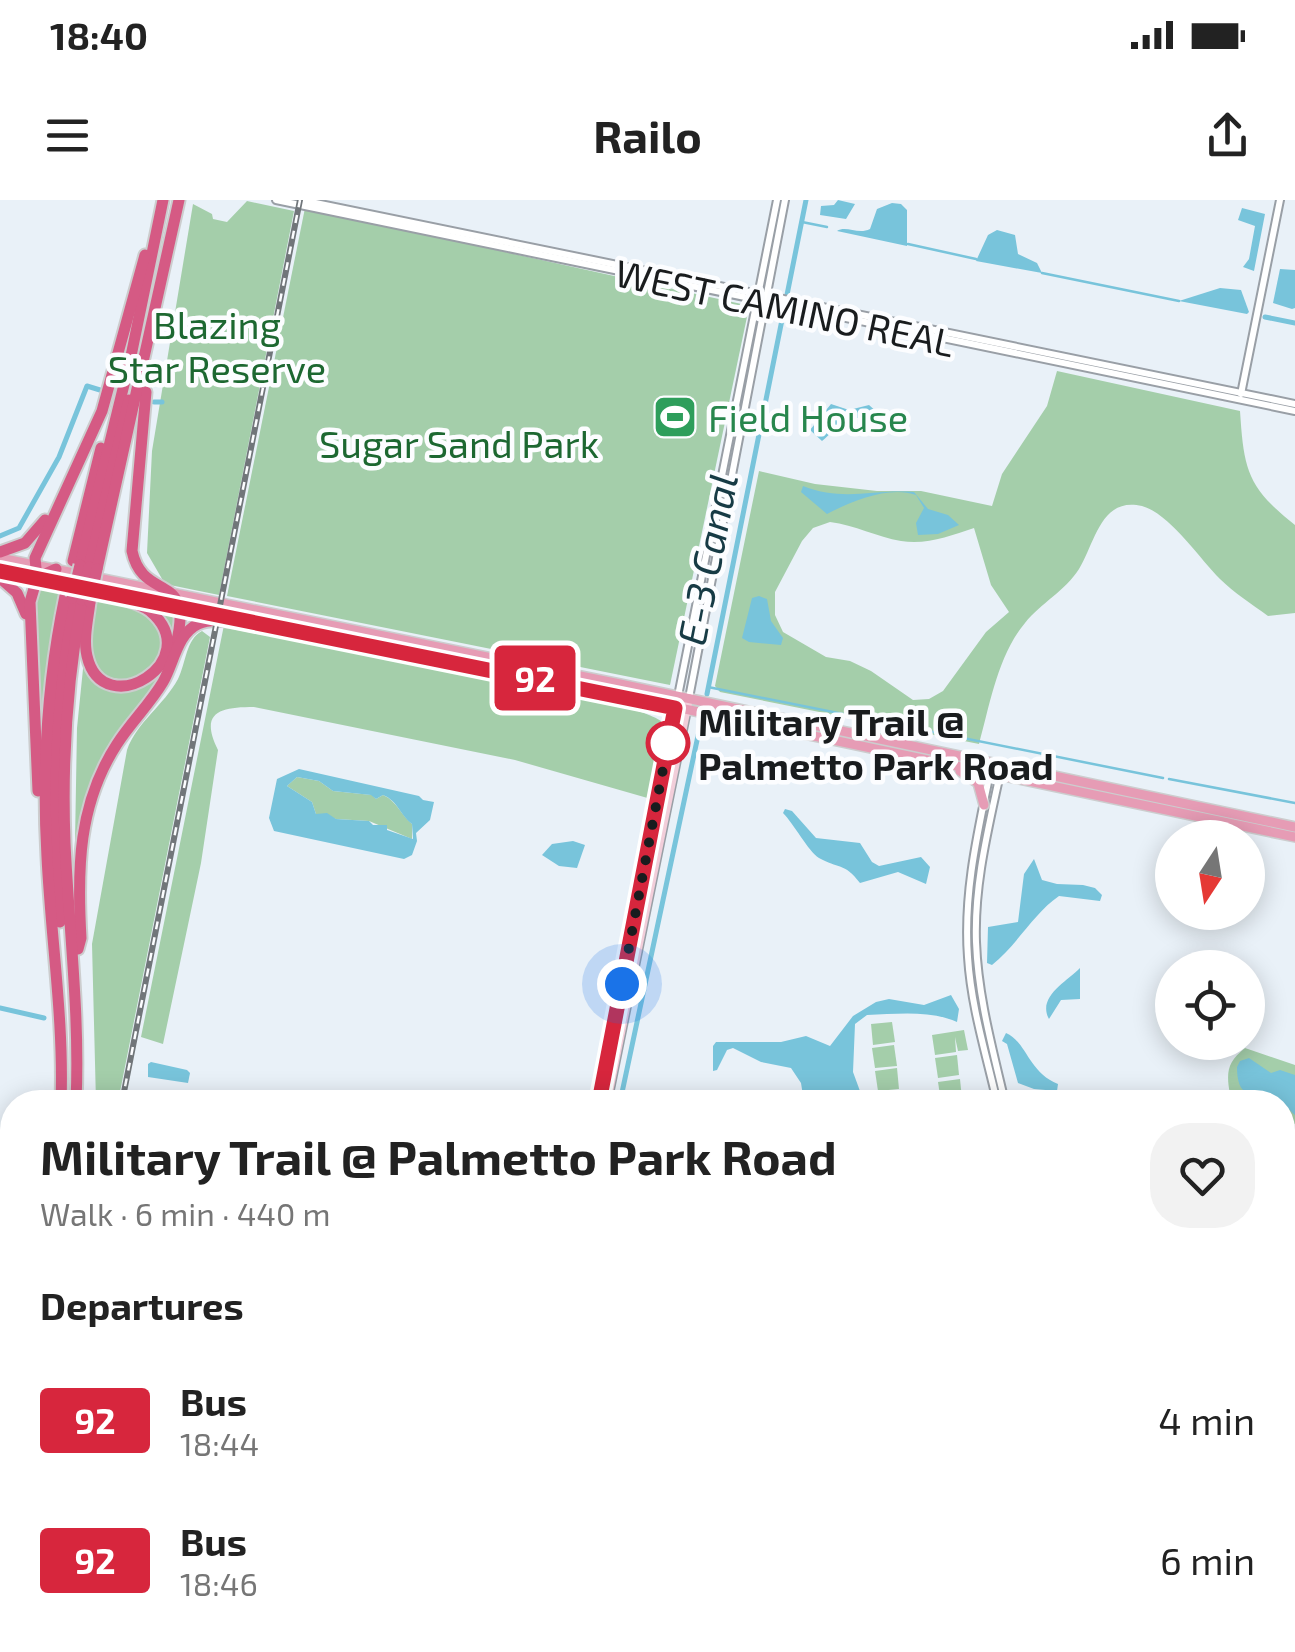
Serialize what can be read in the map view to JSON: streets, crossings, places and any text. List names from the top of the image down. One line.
{"streets":{"street":["WEST CAMINO REAL"]},"water":["E-3 Canal"],"parks":["Blazing Star Reserve","Sugar Sand Park"],"places":{"sports":["Field House"],"other":["Military Trail @ Palmetto Park Road"]},"lines":["bus line 92"],"north":"bottom","page":{"status":"18:40","header":"Railo","on_map":"92","heading":[["Military Trail @ Palmetto Park Road","Walk · 6 min · 440 m"],"Departures"],"list":[{"mark":"92","name":"Bus","note":"18:44","value":"4 min"},{"mark":"92","name":"Bus","note":"18:46","value":"6 min"}]}}
